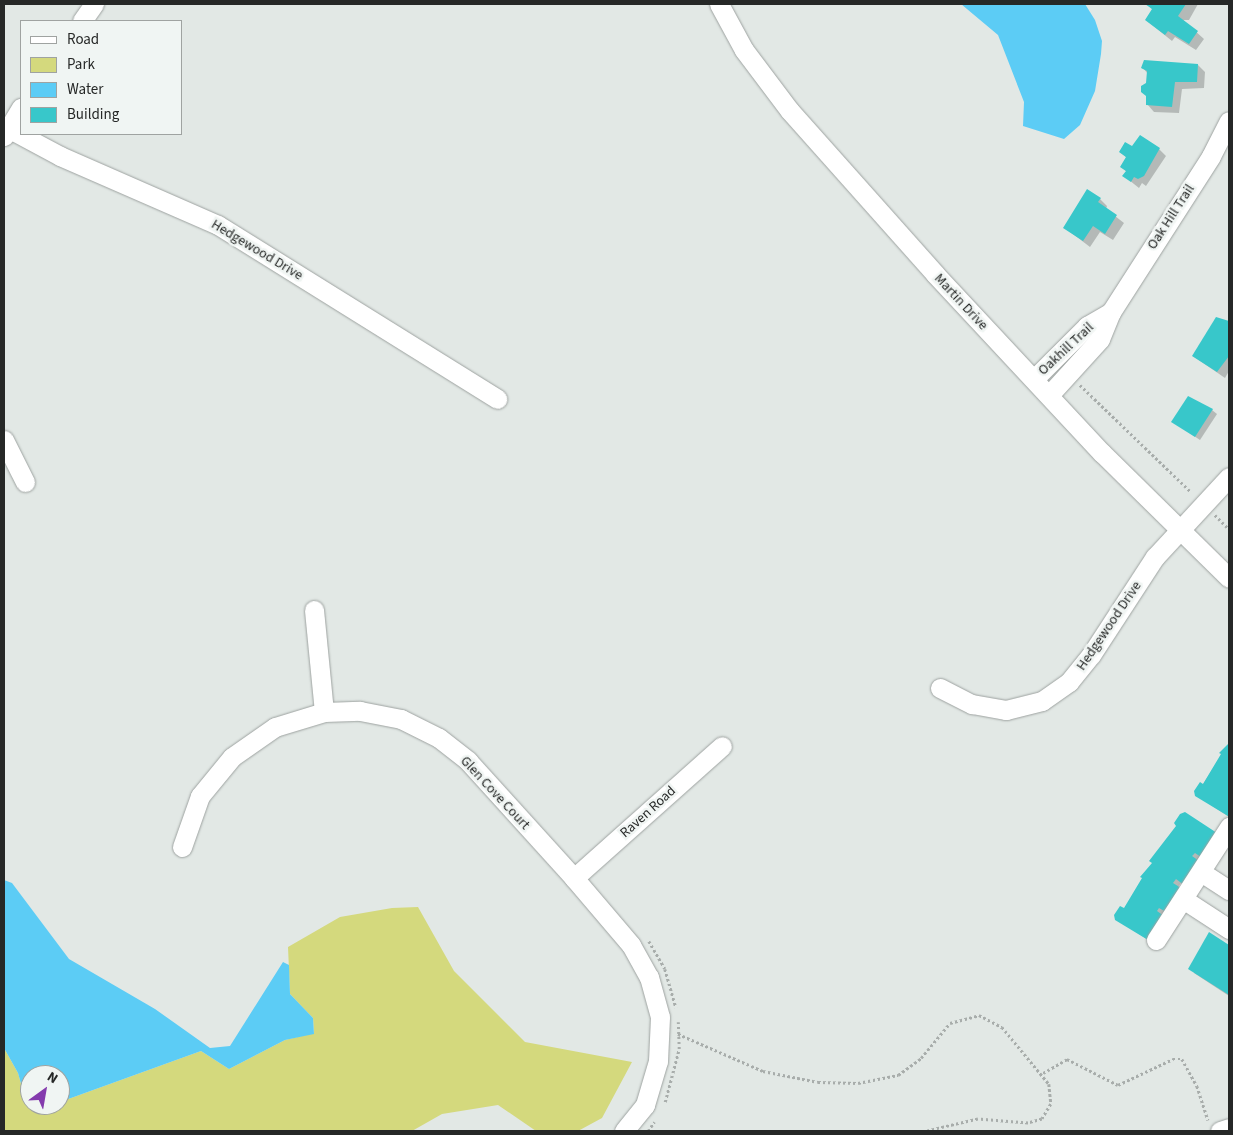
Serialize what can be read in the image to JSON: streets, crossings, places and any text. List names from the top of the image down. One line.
{"streets":{"street":["Oak Hill Trail","Hedgewood Drive","Martin Drive","Oakhill Trail","Glen Cove Court","Raven Road"]},"crossings":[["Oak Hill Trail","Oakhill Trail"],["Hedgewood Drive","Martin Drive"],["Martin Drive","Oakhill Trail"],["Glen Cove Court","Raven Road"]],"legend":["Road","Park","Water","Building"],"north":"top right"}
